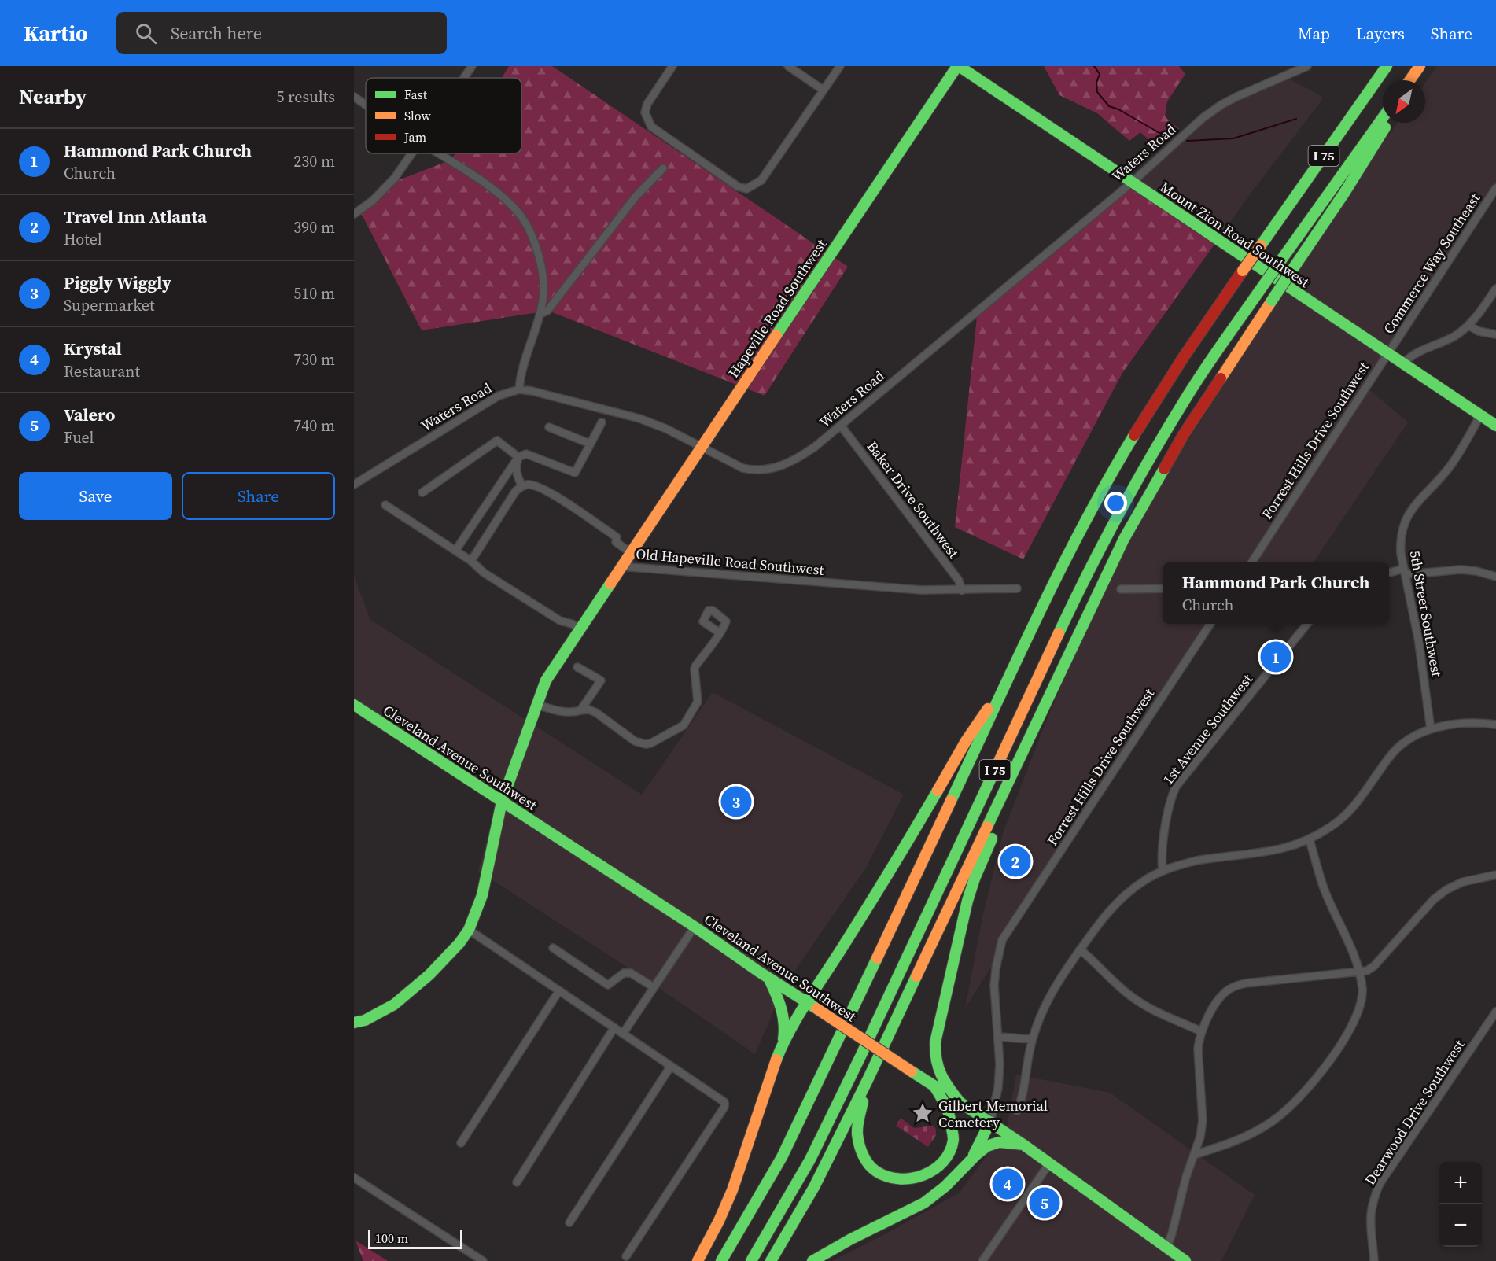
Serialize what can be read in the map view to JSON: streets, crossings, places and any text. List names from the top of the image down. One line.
{"streets":{"main road":["I 75","Mount Zion Road Southwest","Hapeville Road Southwest","Old Hapeville Road Southwest","Cleveland Avenue Southwest"],"street":["Waters Road","Commerce Way Southeast","Forrest Hills Drive Southwest","Baker Drive Southwest","5th Street Southwest","1st Avenue Southwest","Dearwood Drive Southwest"]},"crossings":[["Waters Road","Mount Zion Road Southwest"],["Waters Road","Hapeville Road Southwest"],["Waters Road","Baker Drive Southwest"],["Mount Zion Road Southwest","Commerce Way Southeast"],["Mount Zion Road Southwest","Hapeville Road Southwest"],["Mount Zion Road Southwest","Forrest Hills Drive Southwest"],["Mount Zion Road Southwest","5th Street Southwest"],["Commerce Way Southeast","Forrest Hills Drive Southwest"],["Hapeville Road Southwest","Old Hapeville Road Southwest"],["Forrest Hills Drive Southwest","Cleveland Avenue Southwest"],["Baker Drive Southwest","Old Hapeville Road Southwest"],["Old Hapeville Road Southwest","Cleveland Avenue Southwest"]],"places":{"place":["Gilbert Memorial Cemetery"]},"legend":["Fast","Slow","Jam"],"scale_bar":"100 m","north":"bottom left","page":{"header":"Kartio","search":"Search here","nav":["Map","Layers","Share"],"heading":["Nearby","5 results"],"list":[{"mark":"1","name":"Hammond Park Church","note":"Church","value":"230 m"},{"mark":"2","name":"Travel Inn Atlanta","note":"Hotel","value":"390 m"},{"mark":"3","name":"Piggly Wiggly","note":"Supermarket","value":"510 m"},{"mark":"4","name":"Krystal","note":"Restaurant","value":"730 m"},{"mark":"5","name":"Valero","note":"Fuel","value":"740 m"}],"buttons":["Save","Share"],"popup":["Hammond Park Church","Church"],"pins":["1","3","2","4","5"],"map_buttons":["+","−"],"scale":"100 m"}}
